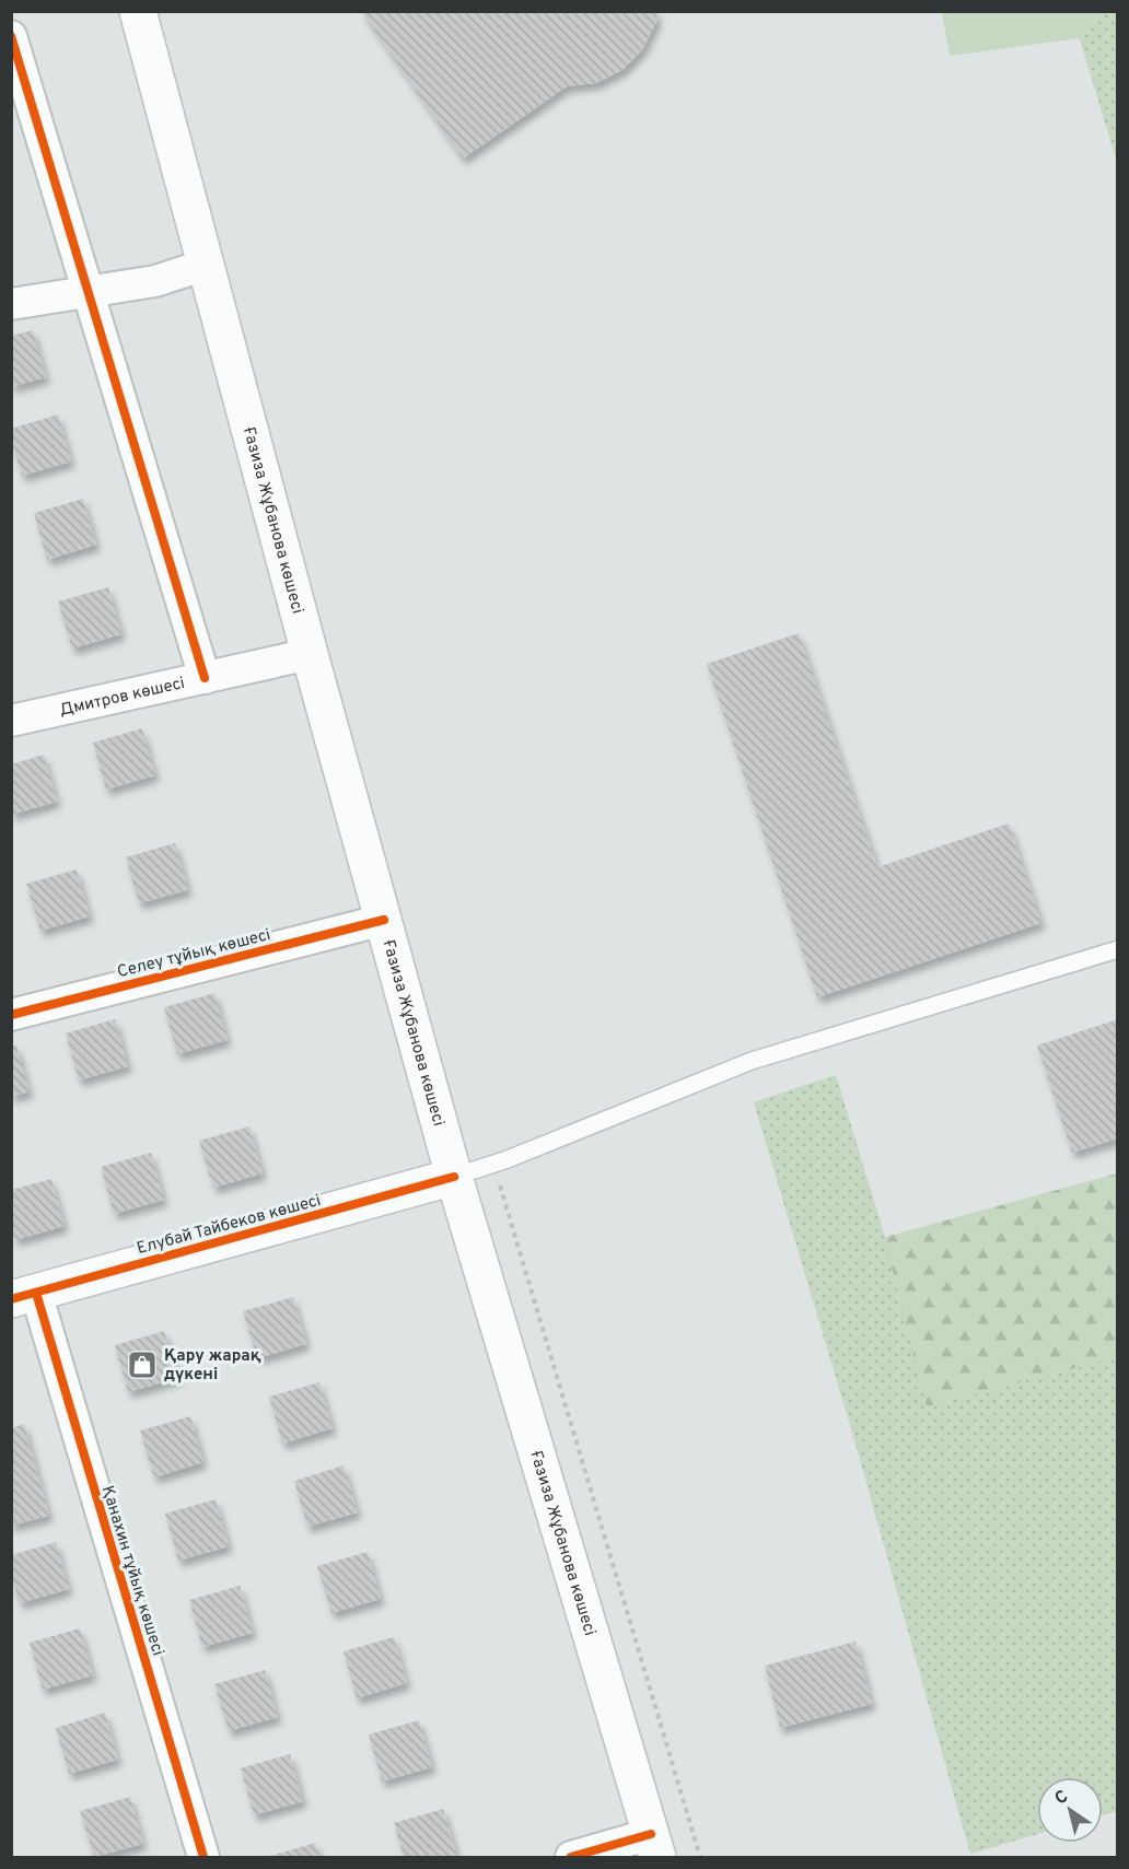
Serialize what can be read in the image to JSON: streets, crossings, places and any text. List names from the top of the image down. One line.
{"streets":{"main road":["Ғазиза Жұбанова көшесі","Елубай Тайбеков көшесі"],"street":["Дмитров көшесі","Селеу тұйық көшесі","Қанахин тұйық көшесі"]},"crossings":[["Ғазиза Жұбанова көшесі","Дмитров көшесі"],["Ғазиза Жұбанова көшесі","Селеу тұйық көшесі"],["Ғазиза Жұбанова көшесі","Елубай Тайбеков көшесі"],["Елубай Тайбеков көшесі","Қанахин тұйық көшесі"]],"places":{"shop":["Қару жарақ дүкені"]},"north":"top left"}
